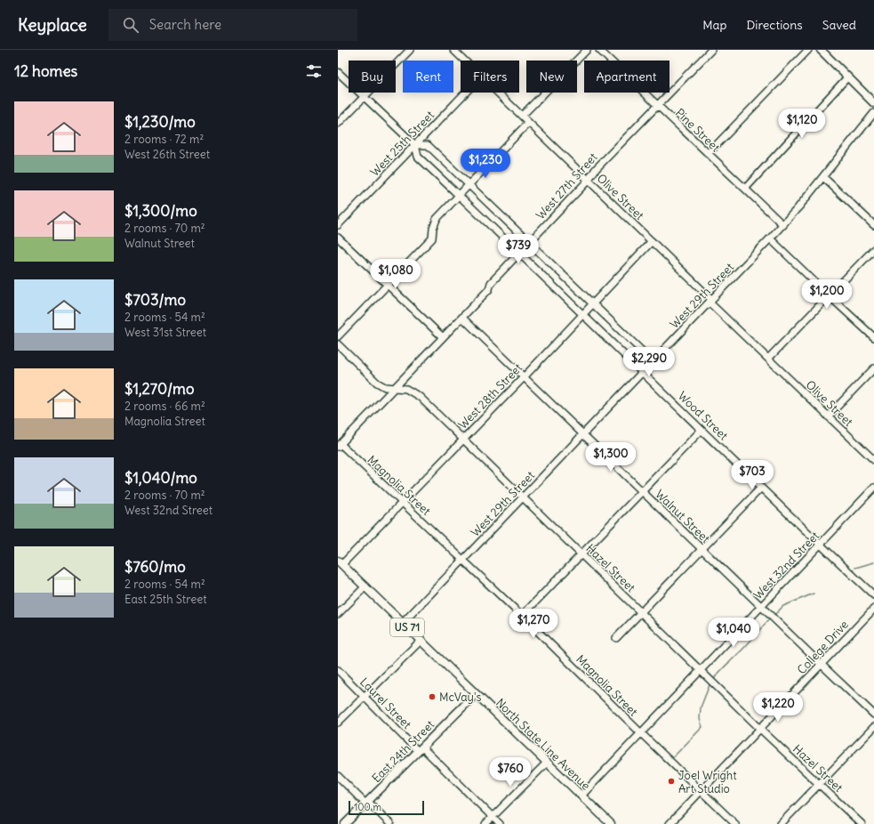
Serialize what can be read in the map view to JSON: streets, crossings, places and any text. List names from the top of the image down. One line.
{"streets":{"main road":["US 71","North State Line Avenue","East 24th Street"],"street":["Pine Street","West 25th Street","West 27th Street","Olive Street","West 29th Street","West 28th Street","Wood Street","Magnolia Street","Walnut Street","West 32nd Street","Hazel Street","College Drive","Laurel Street"]},"crossings":[["Pine Street","West 27th Street"],["Pine Street","West 29th Street"],["West 25th Street","Wood Street"],["West 27th Street","Olive Street"],["West 27th Street","Wood Street"],["West 27th Street","Magnolia Street"],["West 27th Street","Walnut Street"],["West 27th Street","Hazel Street"],["Olive Street","West 29th Street"],["Olive Street","West 28th Street"],["West 29th Street","Wood Street"],["West 29th Street","Magnolia Street"],["West 29th Street","Walnut Street"],["West 29th Street","Hazel Street"],["West 29th Street","North State Line Avenue"],["West 28th Street","Wood Street"],["West 28th Street","Magnolia Street"],["West 28th Street","Walnut Street"],["West 28th Street","Hazel Street"],["West 28th Street","North State Line Avenue"],["Wood Street","West 32nd Street"],["Magnolia Street","West 32nd Street"],["Magnolia Street","College Drive"],["Walnut Street","West 32nd Street"],["Walnut Street","College Drive"],["West 32nd Street","Hazel Street"],["West 32nd Street","North State Line Avenue"],["Hazel Street","College Drive"],["Laurel Street","East 24th Street"],["North State Line Avenue","East 24th Street"]],"places":["McVay's","Joel Wright Art Studio"],"scale_bar":"100 m","page":{"header":"Keyplace","search":"Search here","nav":["Map","Directions","Saved"],"heading":"12 homes","chip":["Buy","Rent","Filters","New","Apartment"],"list":[{"name":"$1,230/mo","note":"2 rooms · 72 m² · West 26th Street"},{"name":"$1,300/mo","note":"2 rooms · 70 m² · Walnut Street"},{"name":"$703/mo","note":"2 rooms · 54 m² · West 31st Street"},{"name":"$1,270/mo","note":"2 rooms · 66 m² · Magnolia Street"},{"name":"$1,040/mo","note":"2 rooms · 70 m² · West 32nd Street"},{"name":"$760/mo","note":"2 rooms · 54 m² · East 25th Street"}],"price":["$1,120","$1,230","$739","$1,080","$1,200","$2,290","$1,300","$703","$1,270","$1,040","$1,220","$760"],"scale":"100 m"}}
